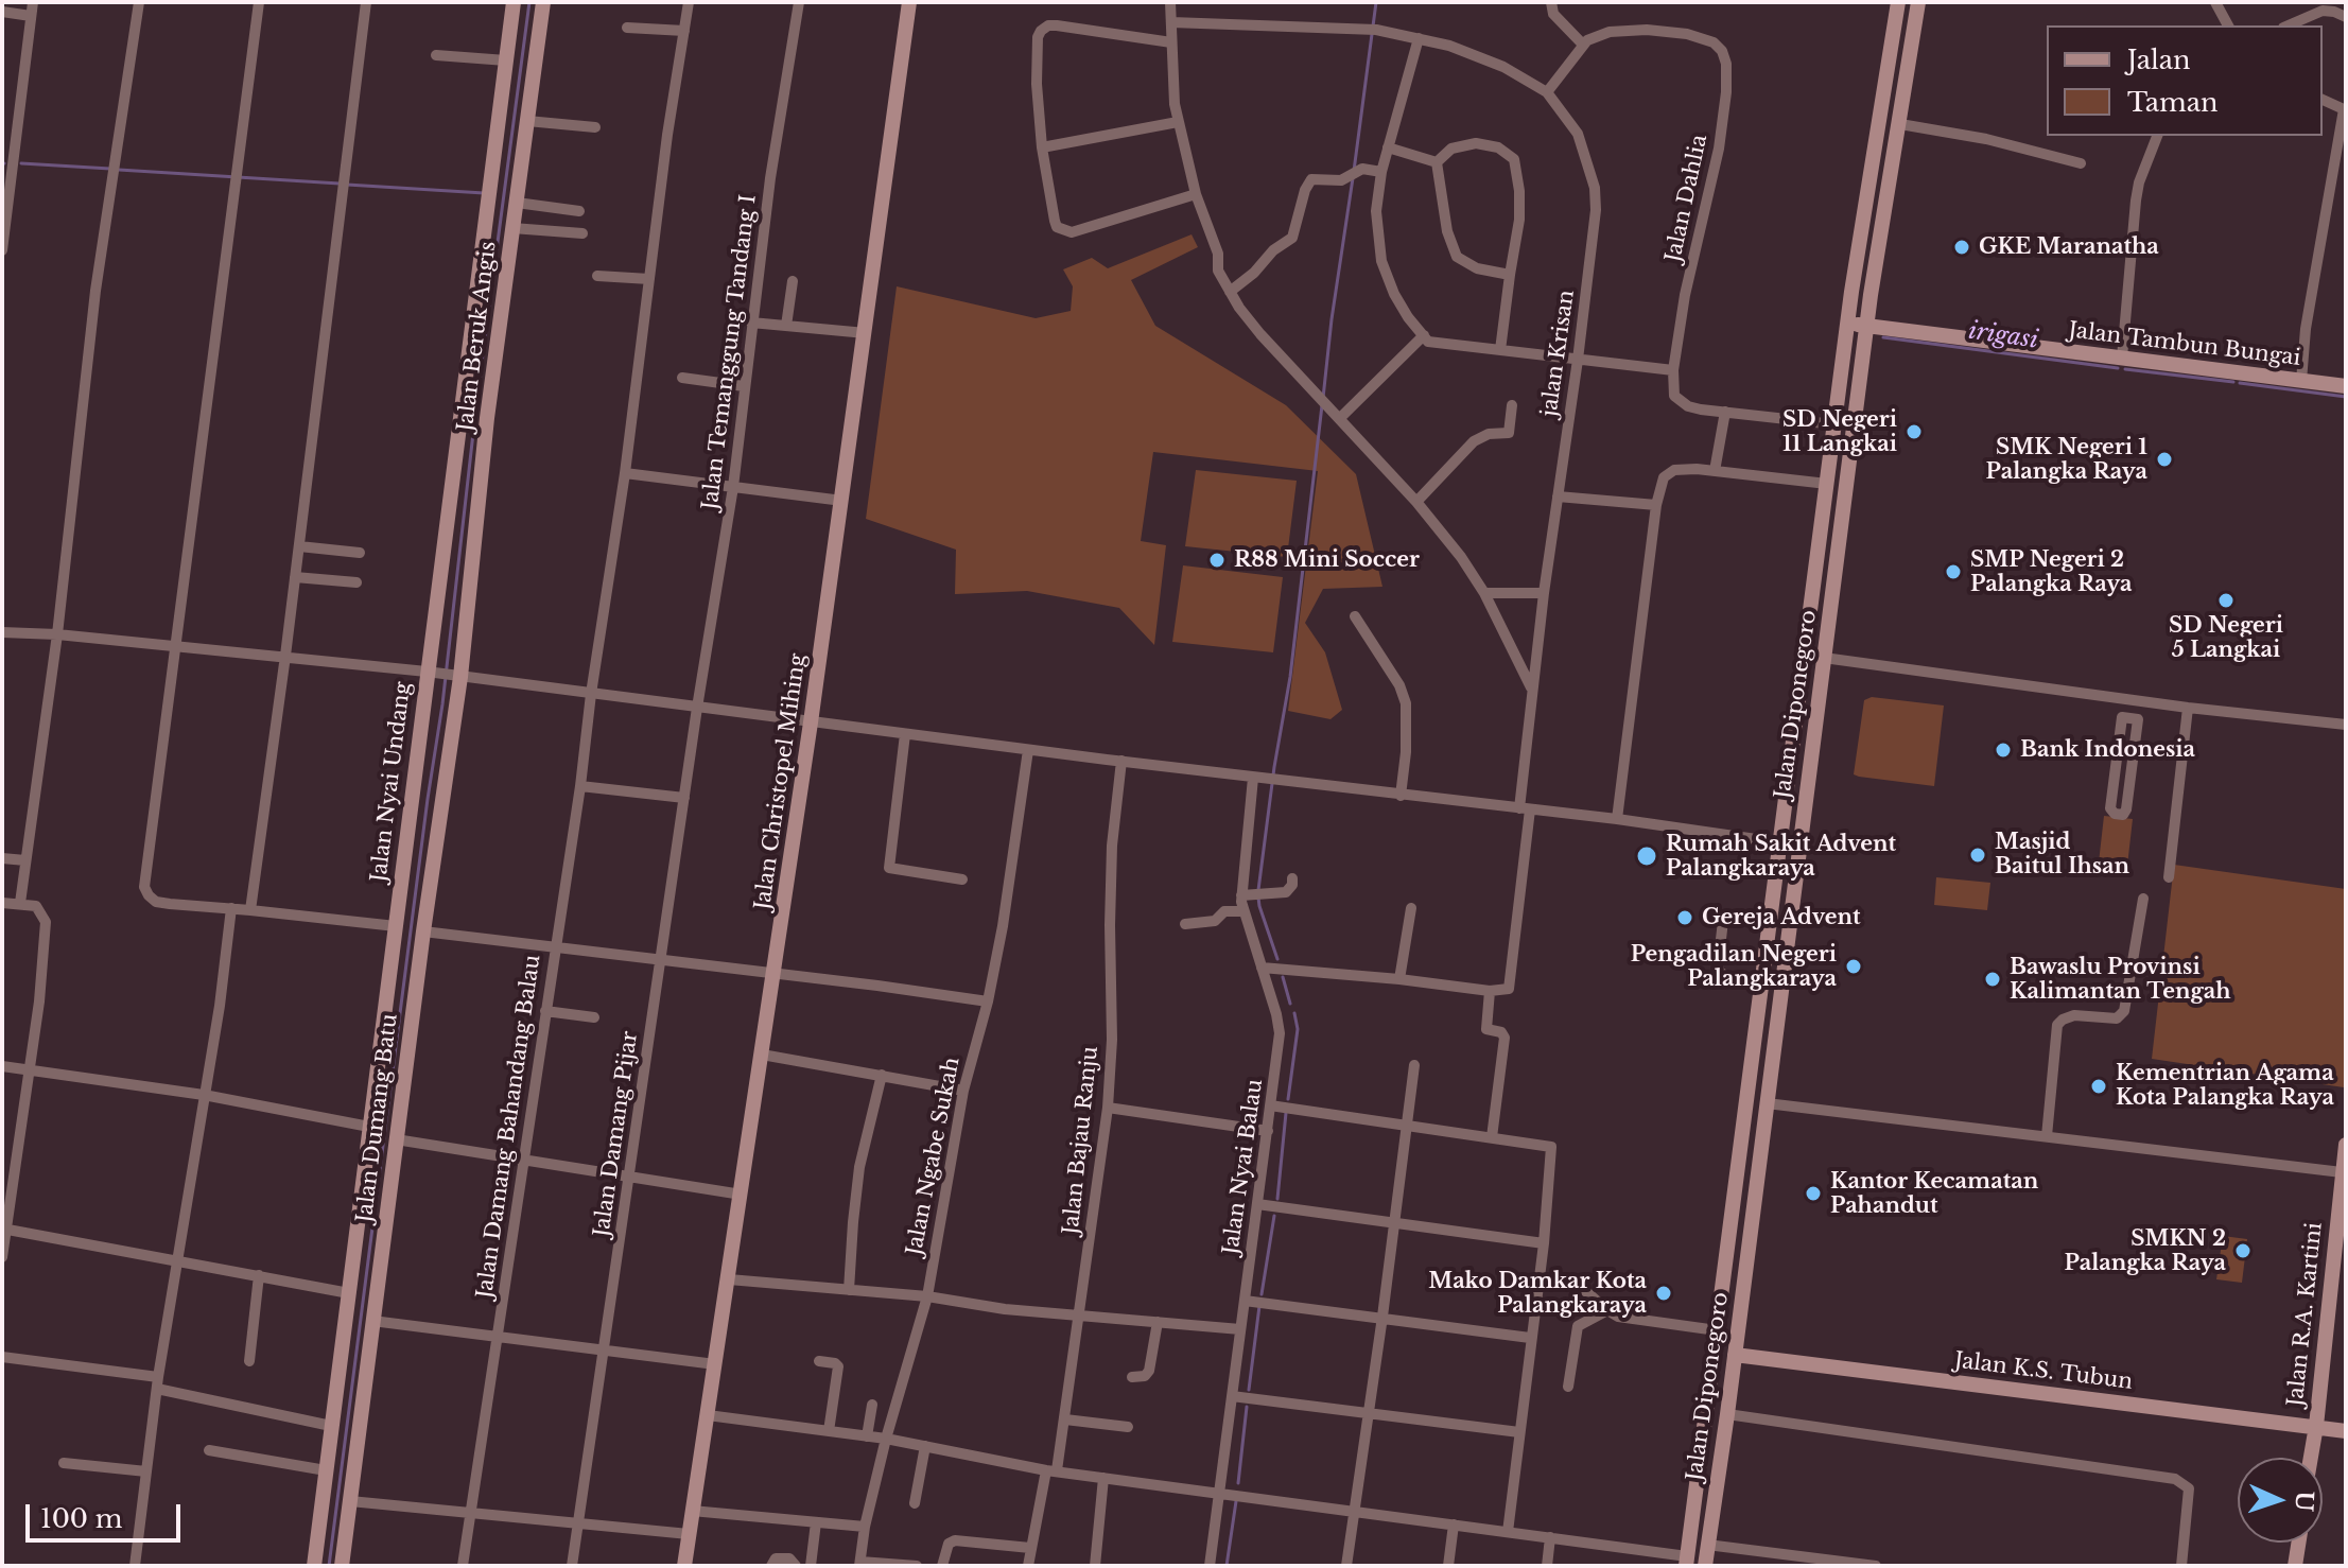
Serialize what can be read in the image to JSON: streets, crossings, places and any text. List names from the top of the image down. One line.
{"streets":{"street":["Jalan Dahlia","Jalan Beruk Angis","Jalan Tambun Bungai","Jalan Temanggung Tandang I","jalan Krisan","Jalan Diponegoro","Jalan Nyai Undang","Jalan Christopel Mihing","Jalan Dumang Batu","Jalan Damang Bahandang Balau","Jalan Damang Pijar","Jalan Bajau Ranju","Jalan Ngabe Sukah","Jalan Nyai Balau","Jalan R.A. Kartini","Jalan K.S. Tubun"]},"crossings":[["Jalan Beruk Angis","Jalan Dumang Batu"],["Jalan Tambun Bungai","Jalan Diponegoro"],["Jalan Temanggung Tandang I","Jalan Damang Pijar"],["Jalan Diponegoro","Jalan K.S. Tubun"],["Jalan R.A. Kartini","Jalan K.S. Tubun"]],"water":["irigasi"],"places":["GKE Maranatha","SD Negeri 11 Langkai","SMK Negeri 1 Palangka Raya","R88 Mini Soccer","SMP Negeri 2 Palangka Raya","SD Negeri 5 Langkai","Bank Indonesia","Masjid Baitul Ihsan","Rumah Sakit Advent Palangkaraya","Gereja Advent","Pengadilan Negeri Palangkaraya","Bawaslu Provinsi Kalimantan Tengah","Kementrian Agama Kota Palangka Raya","Kantor Kecamatan Pahandut","SMKN 2 Palangka Raya","Mako Damkar Kota Palangkaraya"],"legend":["Jalan","Taman"],"scale_bar":"100 m","north":"right"}
